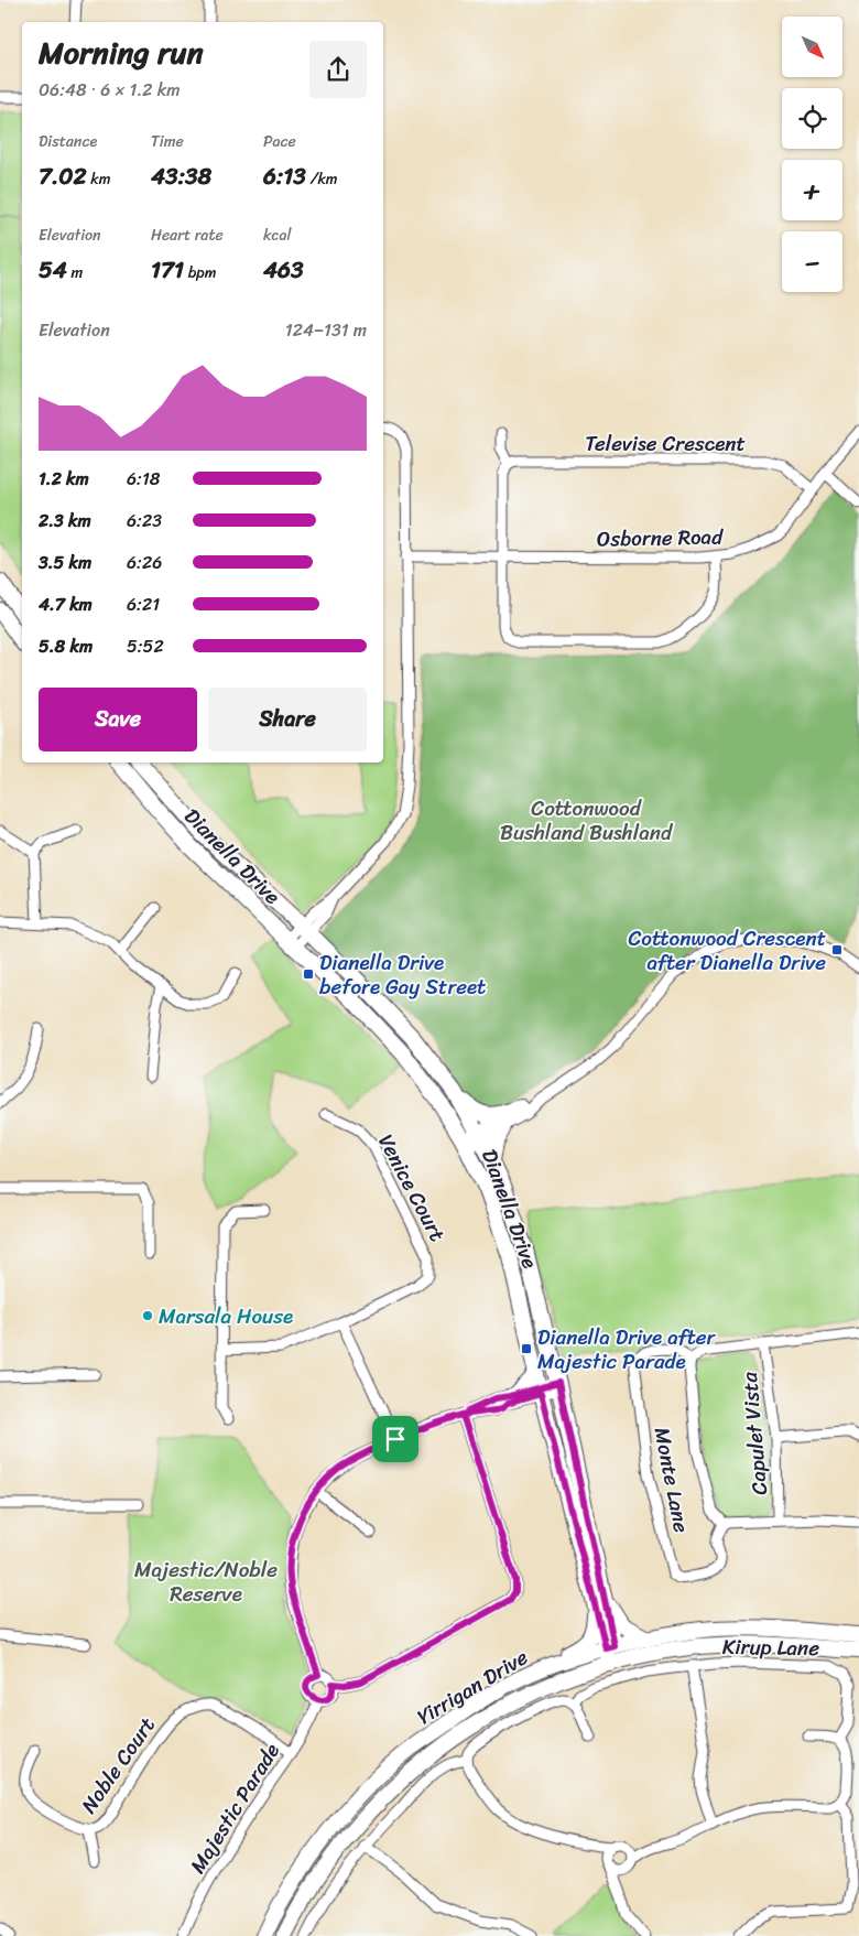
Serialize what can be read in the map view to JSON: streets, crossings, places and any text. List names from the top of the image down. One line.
{"streets":{"main road":["Dianella Drive","Yirrigan Drive"],"street":["Televise Crescent","Osborne Road","Venice Court","Capulet Vista","Monte Lane","Kirup Lane","Noble Court","Majestic Parade"]},"crossings":[["Televise Crescent","Osborne Road"],["Dianella Drive","Yirrigan Drive"],["Noble Court","Majestic Parade"]],"parks":["Cottonwood Bushland Bushland","Majestic/Noble Reserve"],"places":{"transit":["Cottonwood Crescent after Dianella Drive","Dianella Drive before Gay Street","Dianella Drive after Majestic Parade"],"other":["Marsala House"]},"north":"bottom right","page":{"map_buttons":["+","−"],"heading":["Morning run","06:48 · 6 × 1.2 km"],"stats":[["Distance","7.02 km"],["Time","43:38"],["Pace","6:13 /km"],["Elevation","54 m"],["Heart rate","171 bpm"],["kcal","463"]],"chart":["Elevation","124–131 m"],"list":[{"name":"1.2 km","note":"6:18"},{"name":"2.3 km","note":"6:23"},{"name":"3.5 km","note":"6:26"},{"name":"4.7 km","note":"6:21"},{"name":"5.8 km","note":"5:52"}],"buttons":["Save","Share"]}}
